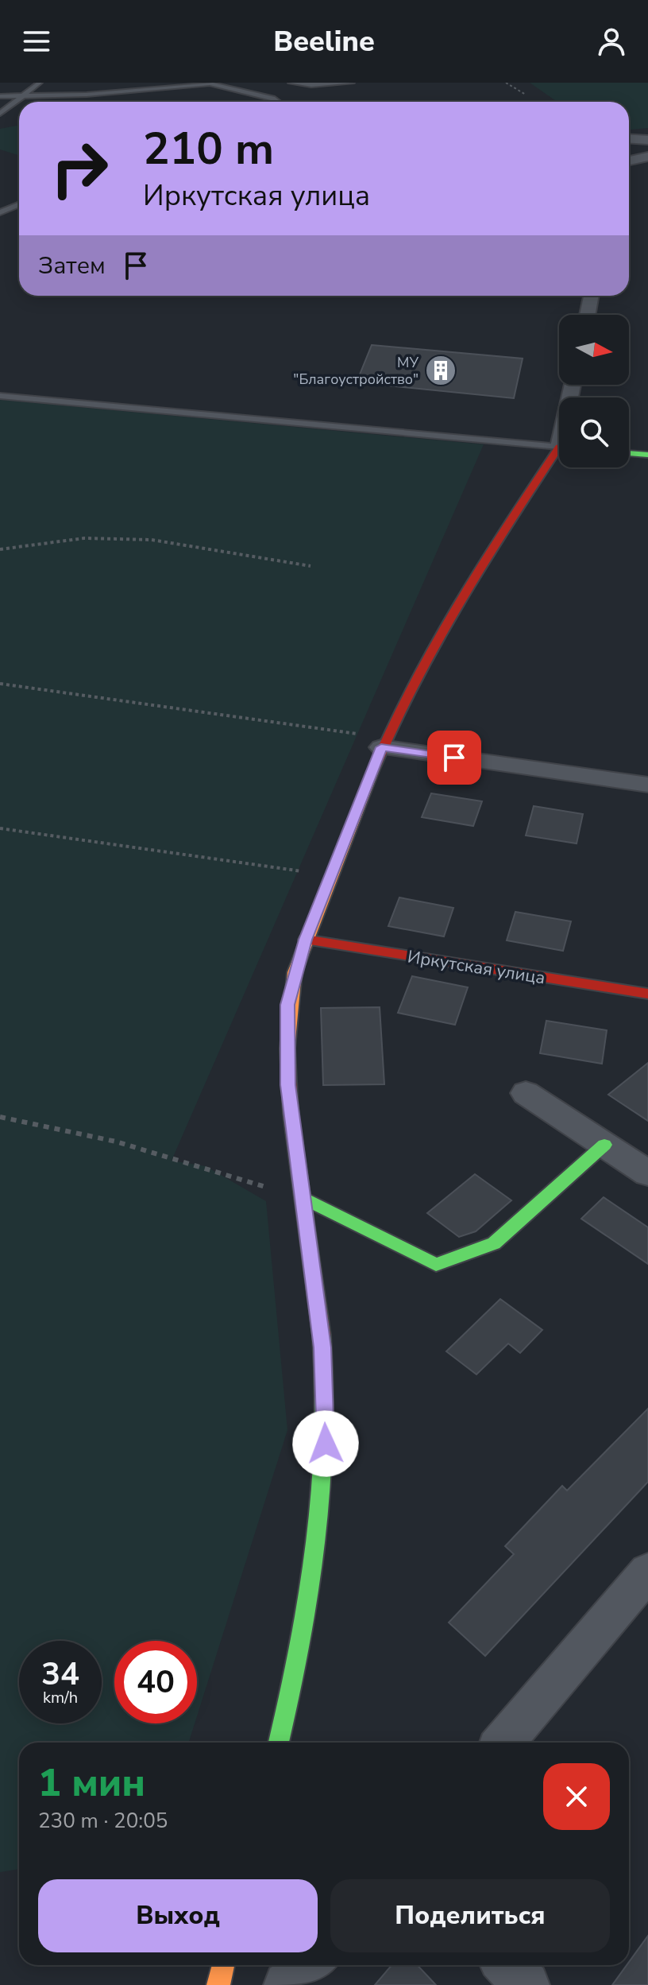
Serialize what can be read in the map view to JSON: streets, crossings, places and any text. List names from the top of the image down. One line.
{"streets":{"street":["Иркутская улица"]},"places":{"building":["МУ \"Благоустройство\""]},"north":"right","page":{"header":"Beeline","turn":["210 m","Иркутская улица"],"then":"Затем","speed":"34 km/h","limit":"40","heading":["1 мин","230 m · 20:05"],"buttons":["Выход","Поделиться"]}}
